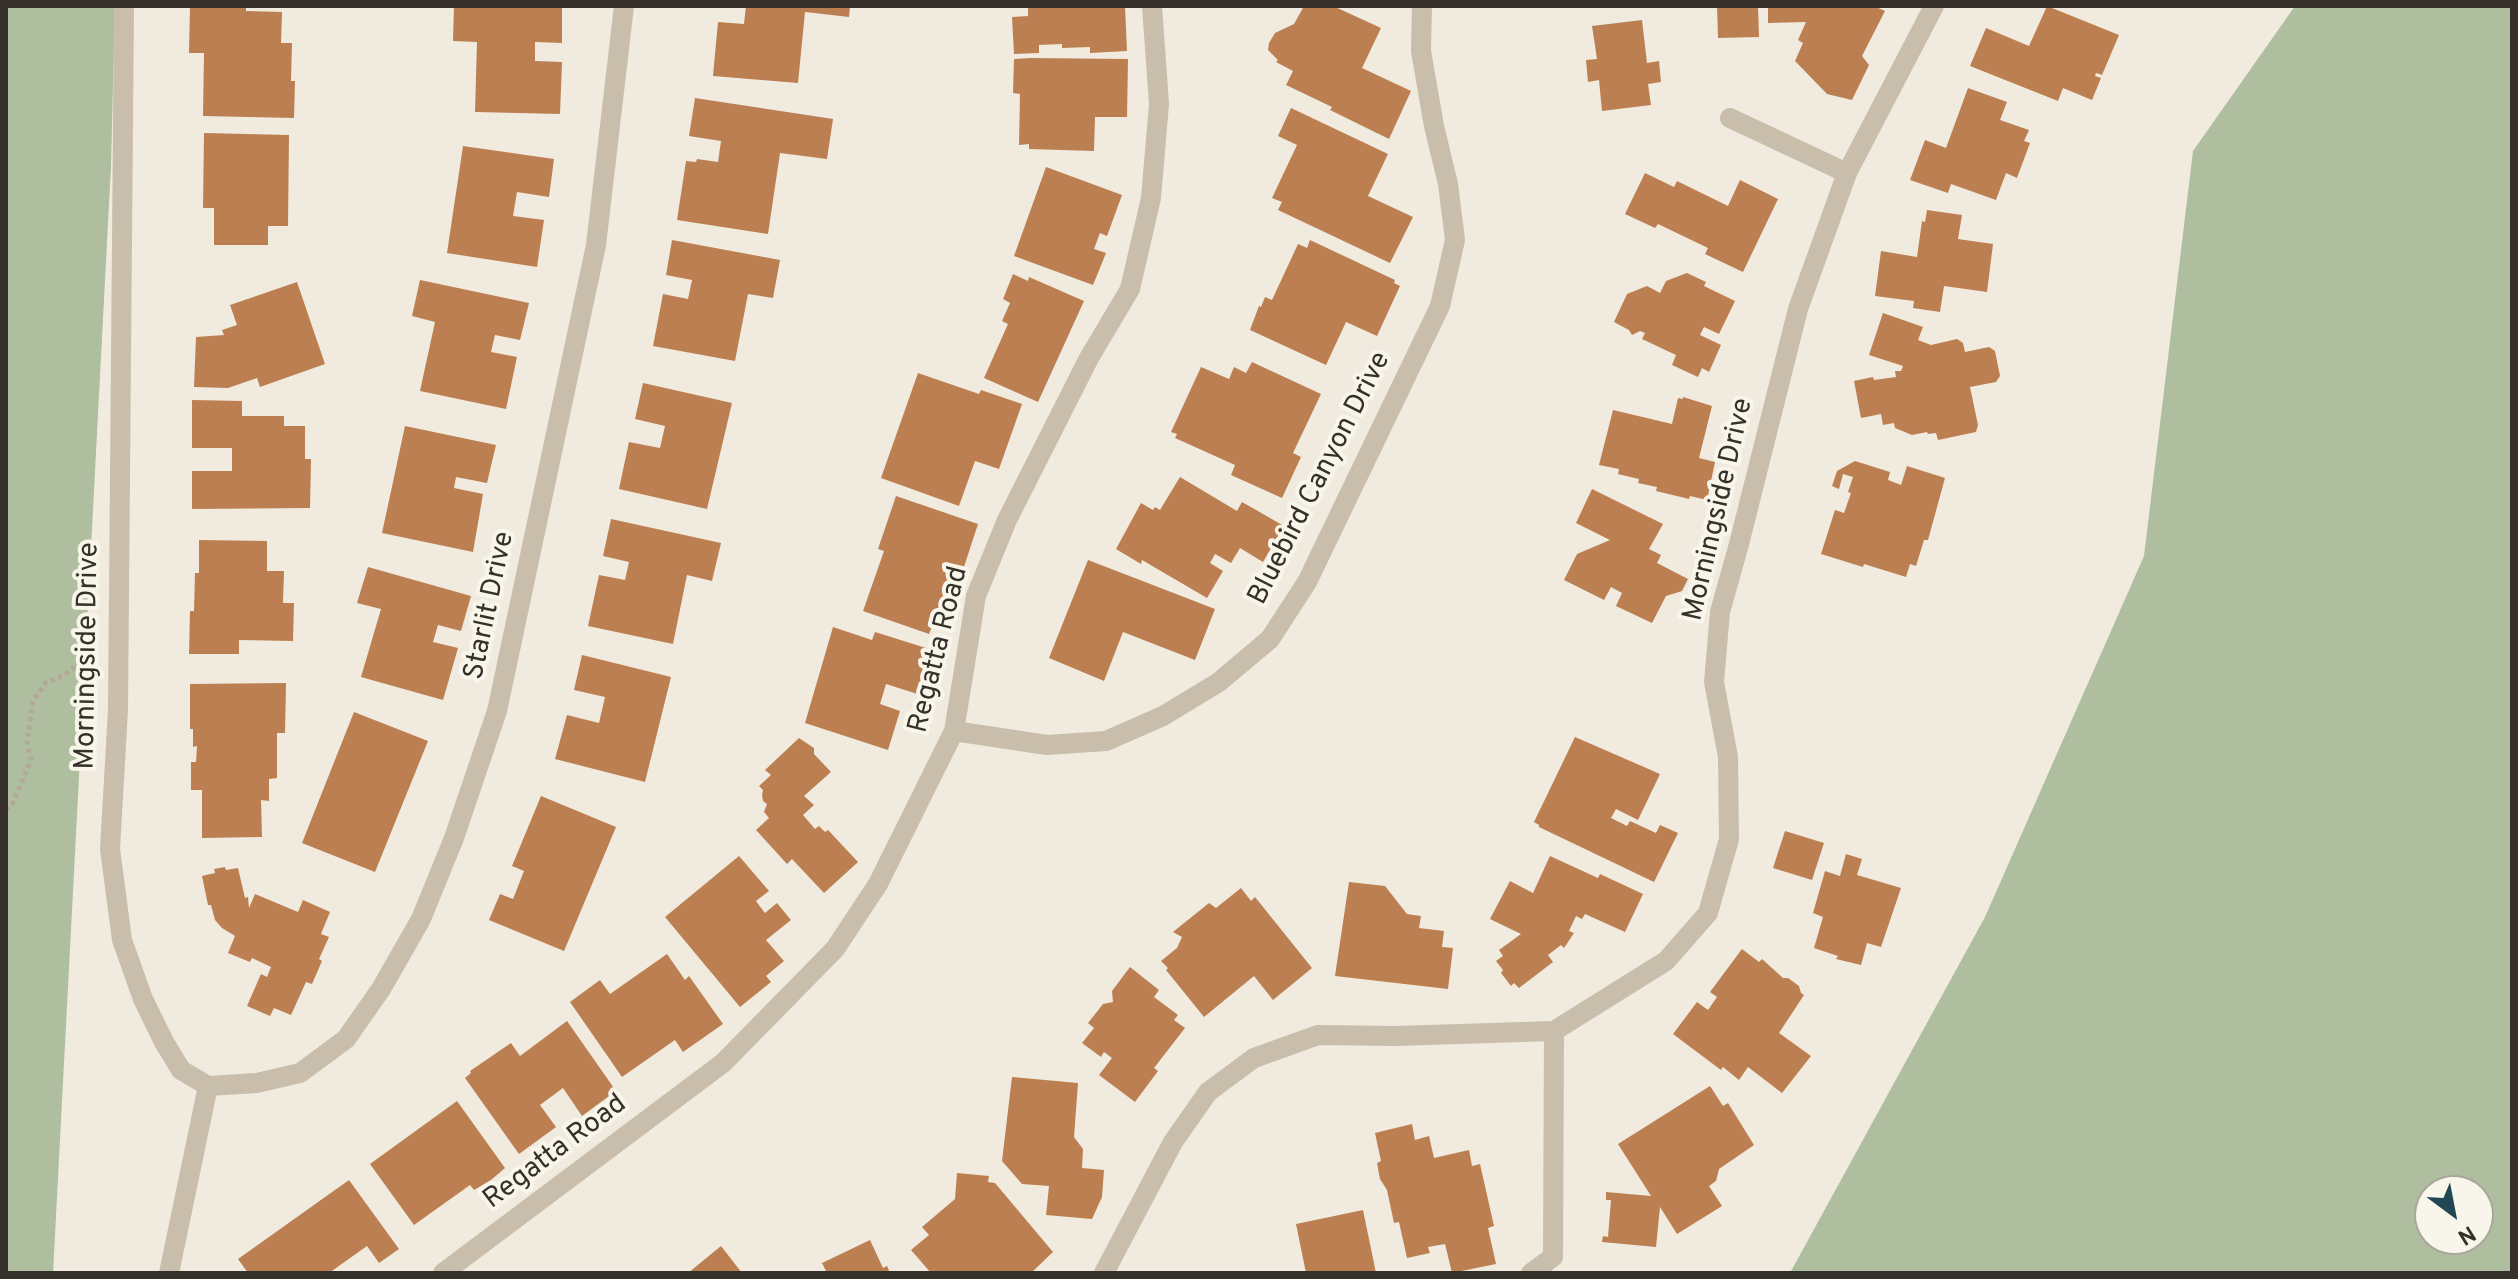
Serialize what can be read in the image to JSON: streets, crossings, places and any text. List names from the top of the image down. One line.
{"streets":{"street":["Bluebird Canyon Drive","Morningside Drive","Starlit Drive","Regatta Road"]},"crossings":[["Bluebird Canyon Drive","Regatta Road"],["Morningside Drive","Starlit Drive"]],"north":"bottom right"}
